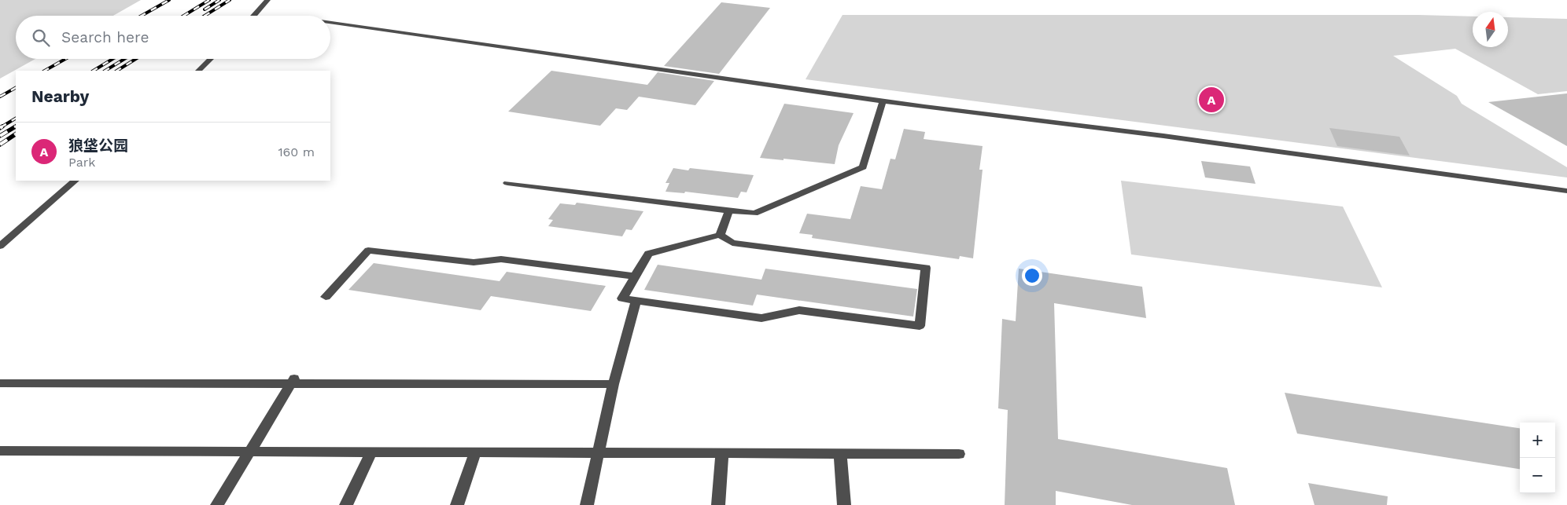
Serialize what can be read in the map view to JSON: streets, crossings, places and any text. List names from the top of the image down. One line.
{"north":"top","page":{"search":"Search here","heading":"Nearby","pins":"A","list":[{"mark":"A","name":"狼垡公园","note":"Park","value":"160 m"}],"map_buttons":["+","−"]}}
